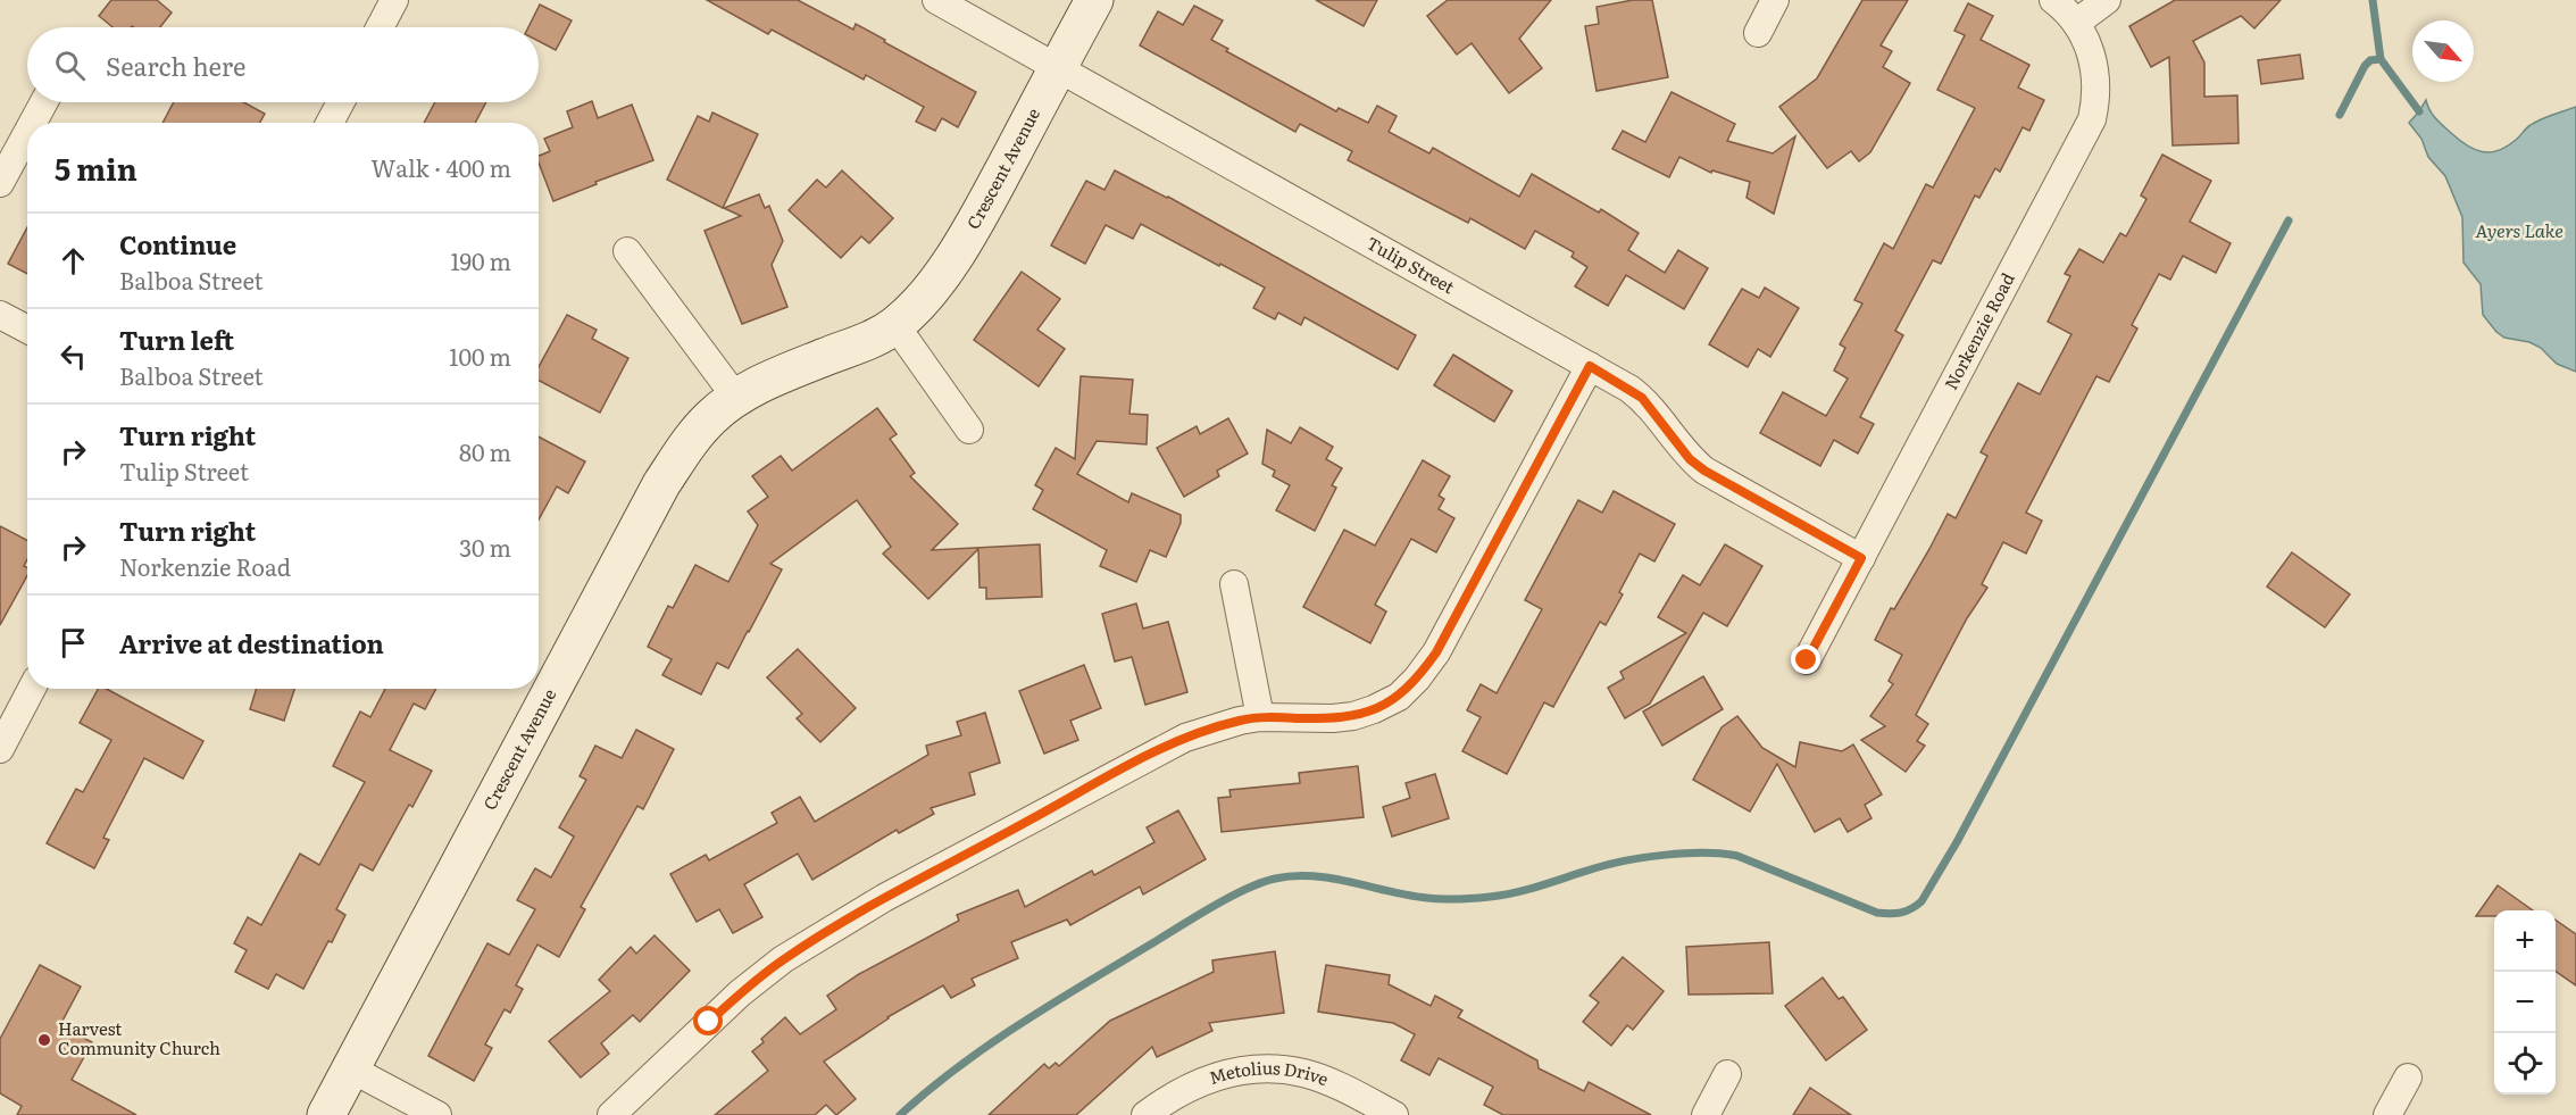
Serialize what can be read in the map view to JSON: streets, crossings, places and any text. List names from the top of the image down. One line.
{"streets":{"street":["Crescent Avenue","Tulip Street","Norkenzie Road","Metolius Drive"]},"crossings":[["Crescent Avenue","Tulip Street"],["Tulip Street","Norkenzie Road"]],"water":["Ayers Lake"],"places":["Harvest Community Church"],"north":"bottom right","page":{"search":"Search here","heading":["5 min","Walk · 400 m"],"list":[["Continue","Balboa Street","190 m"],["Turn left","Balboa Street","100 m"],["Turn right","Tulip Street","80 m"],["Turn right","Norkenzie Road","30 m"],"Arrive at destination"],"map_buttons":["+","−"]}}
